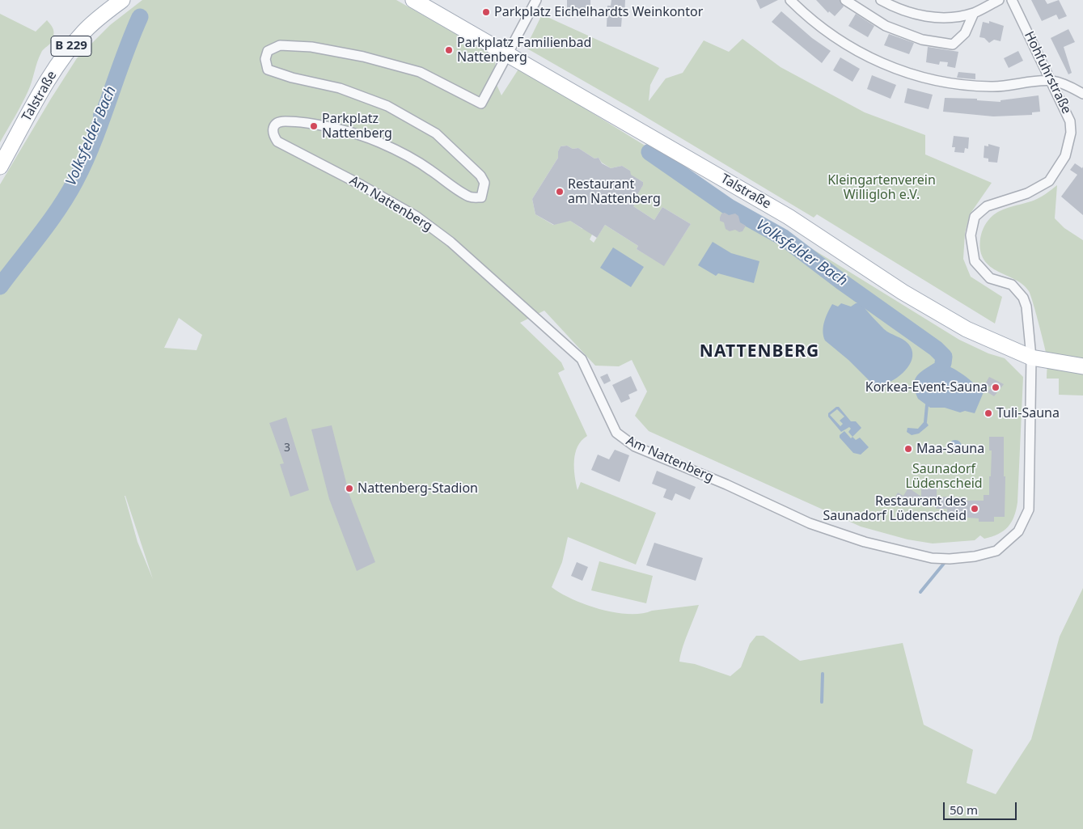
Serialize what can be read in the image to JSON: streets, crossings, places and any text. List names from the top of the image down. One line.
{"streets":{"main road":["B 229","Talstraße"],"street":["Hohfuhrstraße","Am Nattenberg"]},"crossings":[["Hohfuhrstraße","Talstraße"],["Hohfuhrstraße","Am Nattenberg"],["Talstraße","Am Nattenberg"]],"districts":["NATTENBERG"],"water":["Volksfelder Bach"],"parks":["Kleingartenverein Willigloh e.V.","Saunadorf Lüdenscheid"],"places":["Parkplatz Eichelhardts Weinkontor","Parkplatz Familienbad Nattenberg","Parkplatz Nattenberg","Restaurant am Nattenberg","Korkea-Event-Sauna","Tuli-Sauna","Maa-Sauna","Nattenberg-Stadion","Restaurant des Saunadorf Lüdenscheid"],"house_numbers":["3"],"scale_bar":"50 m"}
